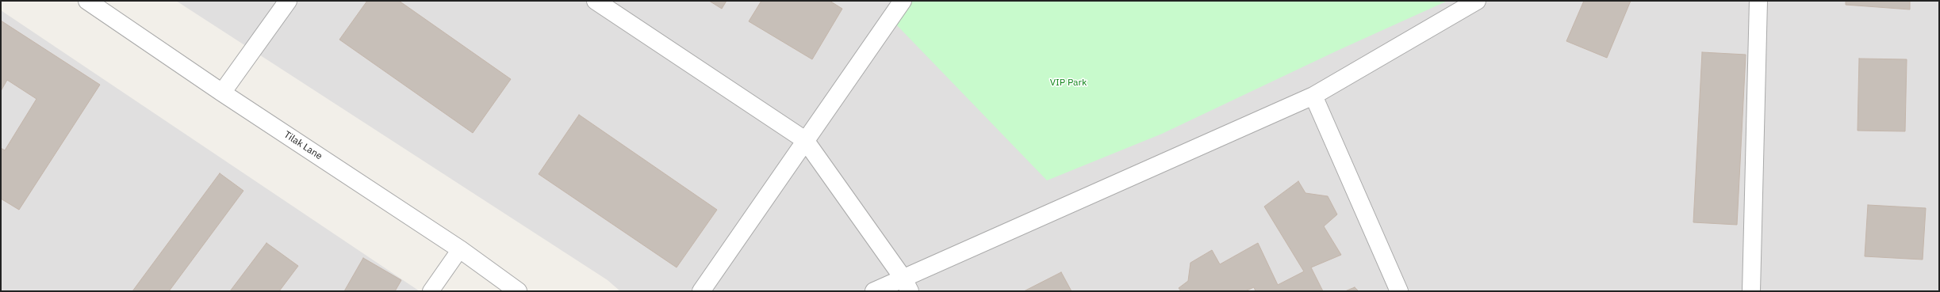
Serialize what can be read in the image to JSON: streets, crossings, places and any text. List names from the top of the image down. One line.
{"streets":{"street":["Tilak Lane"]},"parks":["VIP Park"]}
